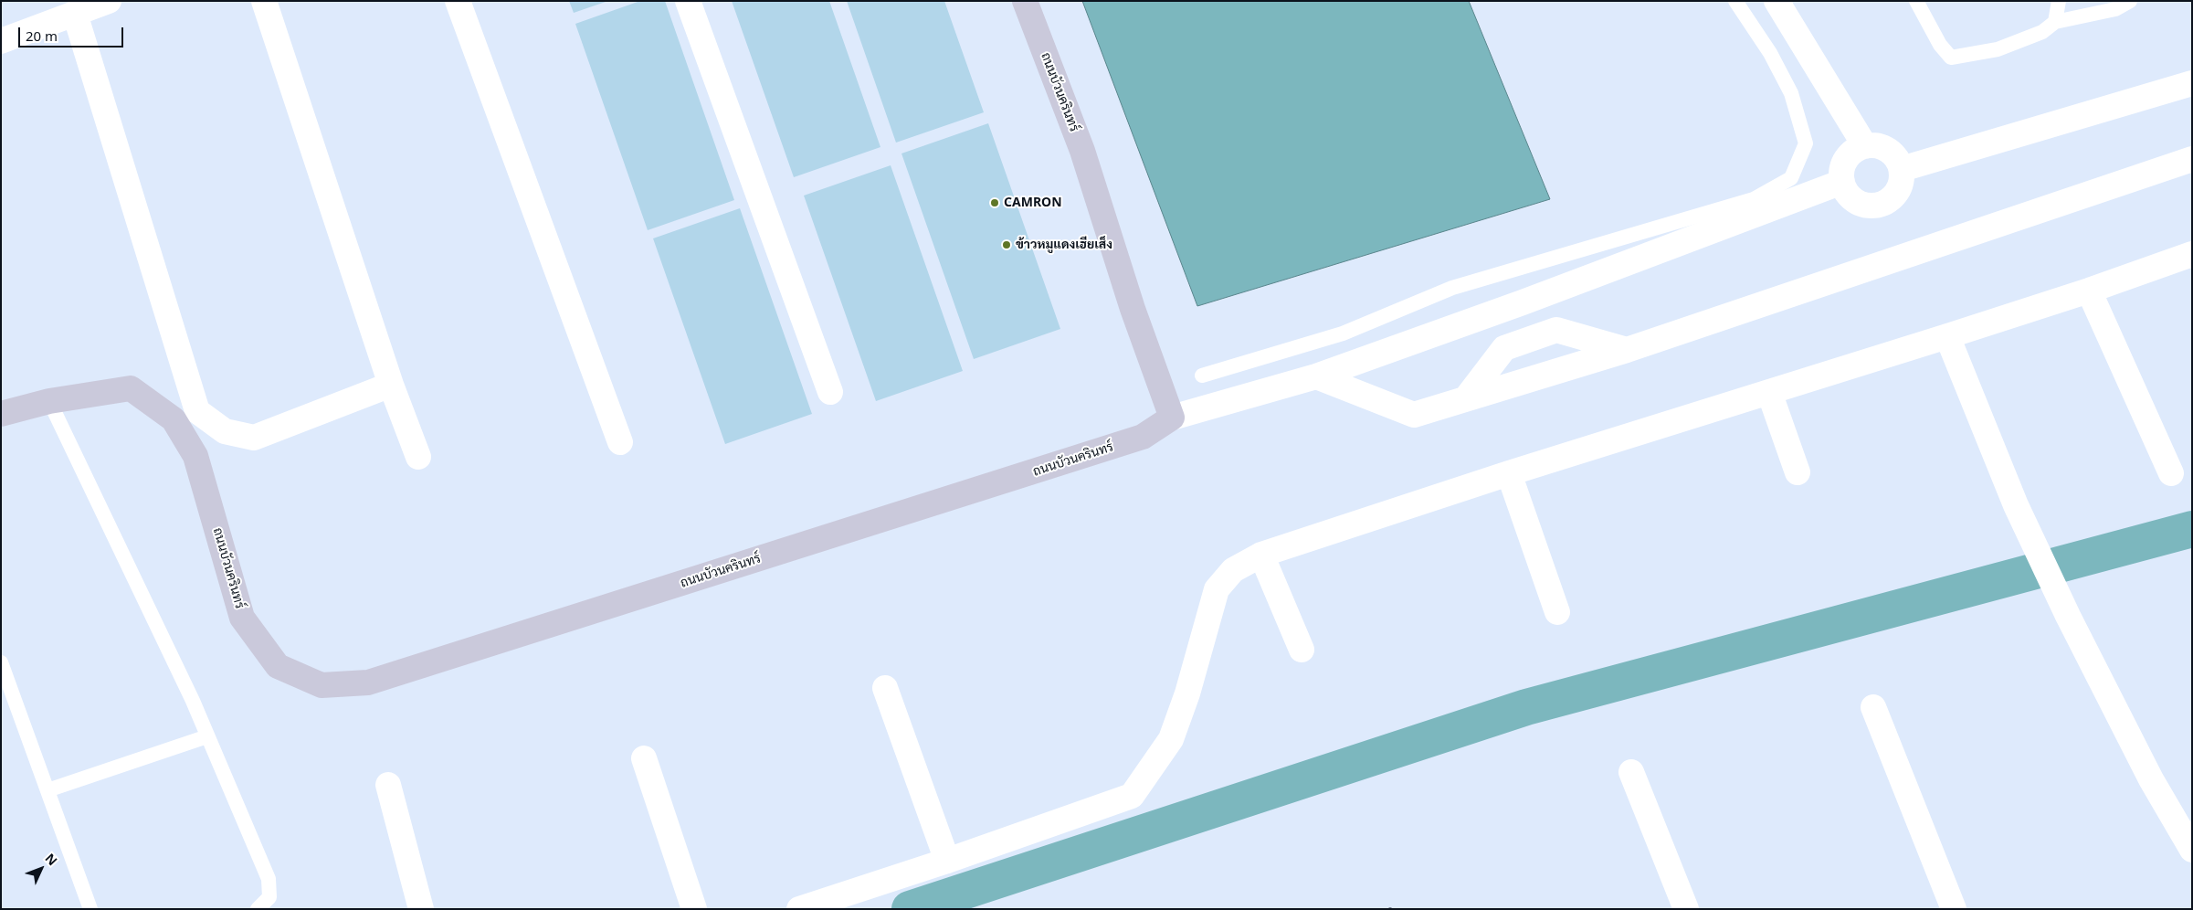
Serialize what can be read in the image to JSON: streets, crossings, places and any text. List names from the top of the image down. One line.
{"streets":{"street":["ถนนบัวนครินทร์"]},"places":["CAMRON","ข้าวหมูแดงเฮียเส็ง"],"scale_bar":"20 m","north":"top right"}
